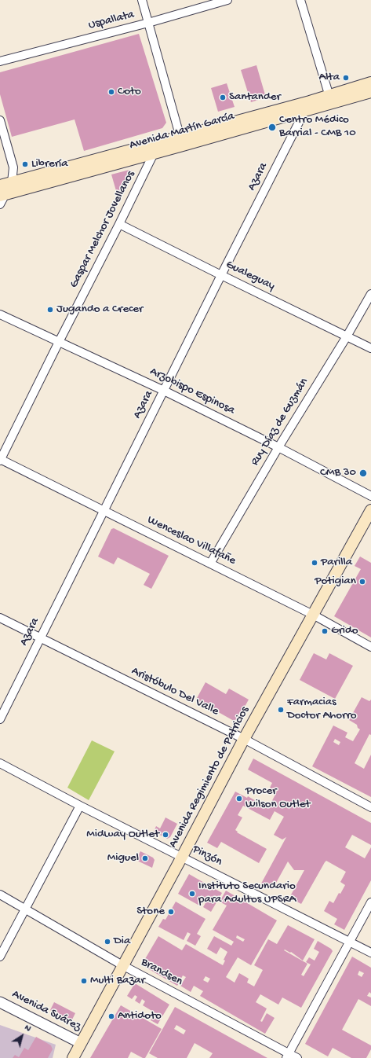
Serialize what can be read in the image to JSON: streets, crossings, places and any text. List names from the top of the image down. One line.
{"streets":{"main road":["Avenida Martín García","Avenida Regimiento de Patricios"],"street":["Uspallata","Azara","Gaspar Melchor Jovellanos","Gualeguay","Arzobispo Espinosa","Ruy Díaz de Guzmán","Wenceslao Villafañe","Aristóbulo Del Valle","Pinzón","Brandsen","Avenida Suárez"]},"crossings":[["Avenida Martín García","Azara"],["Avenida Martín García","Gaspar Melchor Jovellanos"],["Azara","Gualeguay"],["Azara","Arzobispo Espinosa"],["Azara","Wenceslao Villafañe"],["Azara","Aristóbulo Del Valle"],["Gaspar Melchor Jovellanos","Gualeguay"],["Gaspar Melchor Jovellanos","Arzobispo Espinosa"],["Gaspar Melchor Jovellanos","Wenceslao Villafañe"],["Gualeguay","Ruy Díaz de Guzmán"],["Arzobispo Espinosa","Ruy Díaz de Guzmán"],["Ruy Díaz de Guzmán","Wenceslao Villafañe"],["Wenceslao Villafañe","Avenida Regimiento de Patricios"],["Aristóbulo Del Valle","Avenida Regimiento de Patricios"],["Avenida Regimiento de Patricios","Pinzón"],["Avenida Regimiento de Patricios","Brandsen"],["Avenida Regimiento de Patricios","Avenida Suárez"]],"places":["Alta","Coto","Santander","Centro Médico Barrial - CMB 10","Librería","Jugando a Crecer","CMB 30","Parilla","Potigian","Grido","Farmacias Doctor Ahorro","Procer Wilson Outlet","Midway Outlet","Miguel","Instituto Secundario para Adultos UPSRA","Stone","Dia","Multi Bazar","Antidoto"],"north":"top right"}
